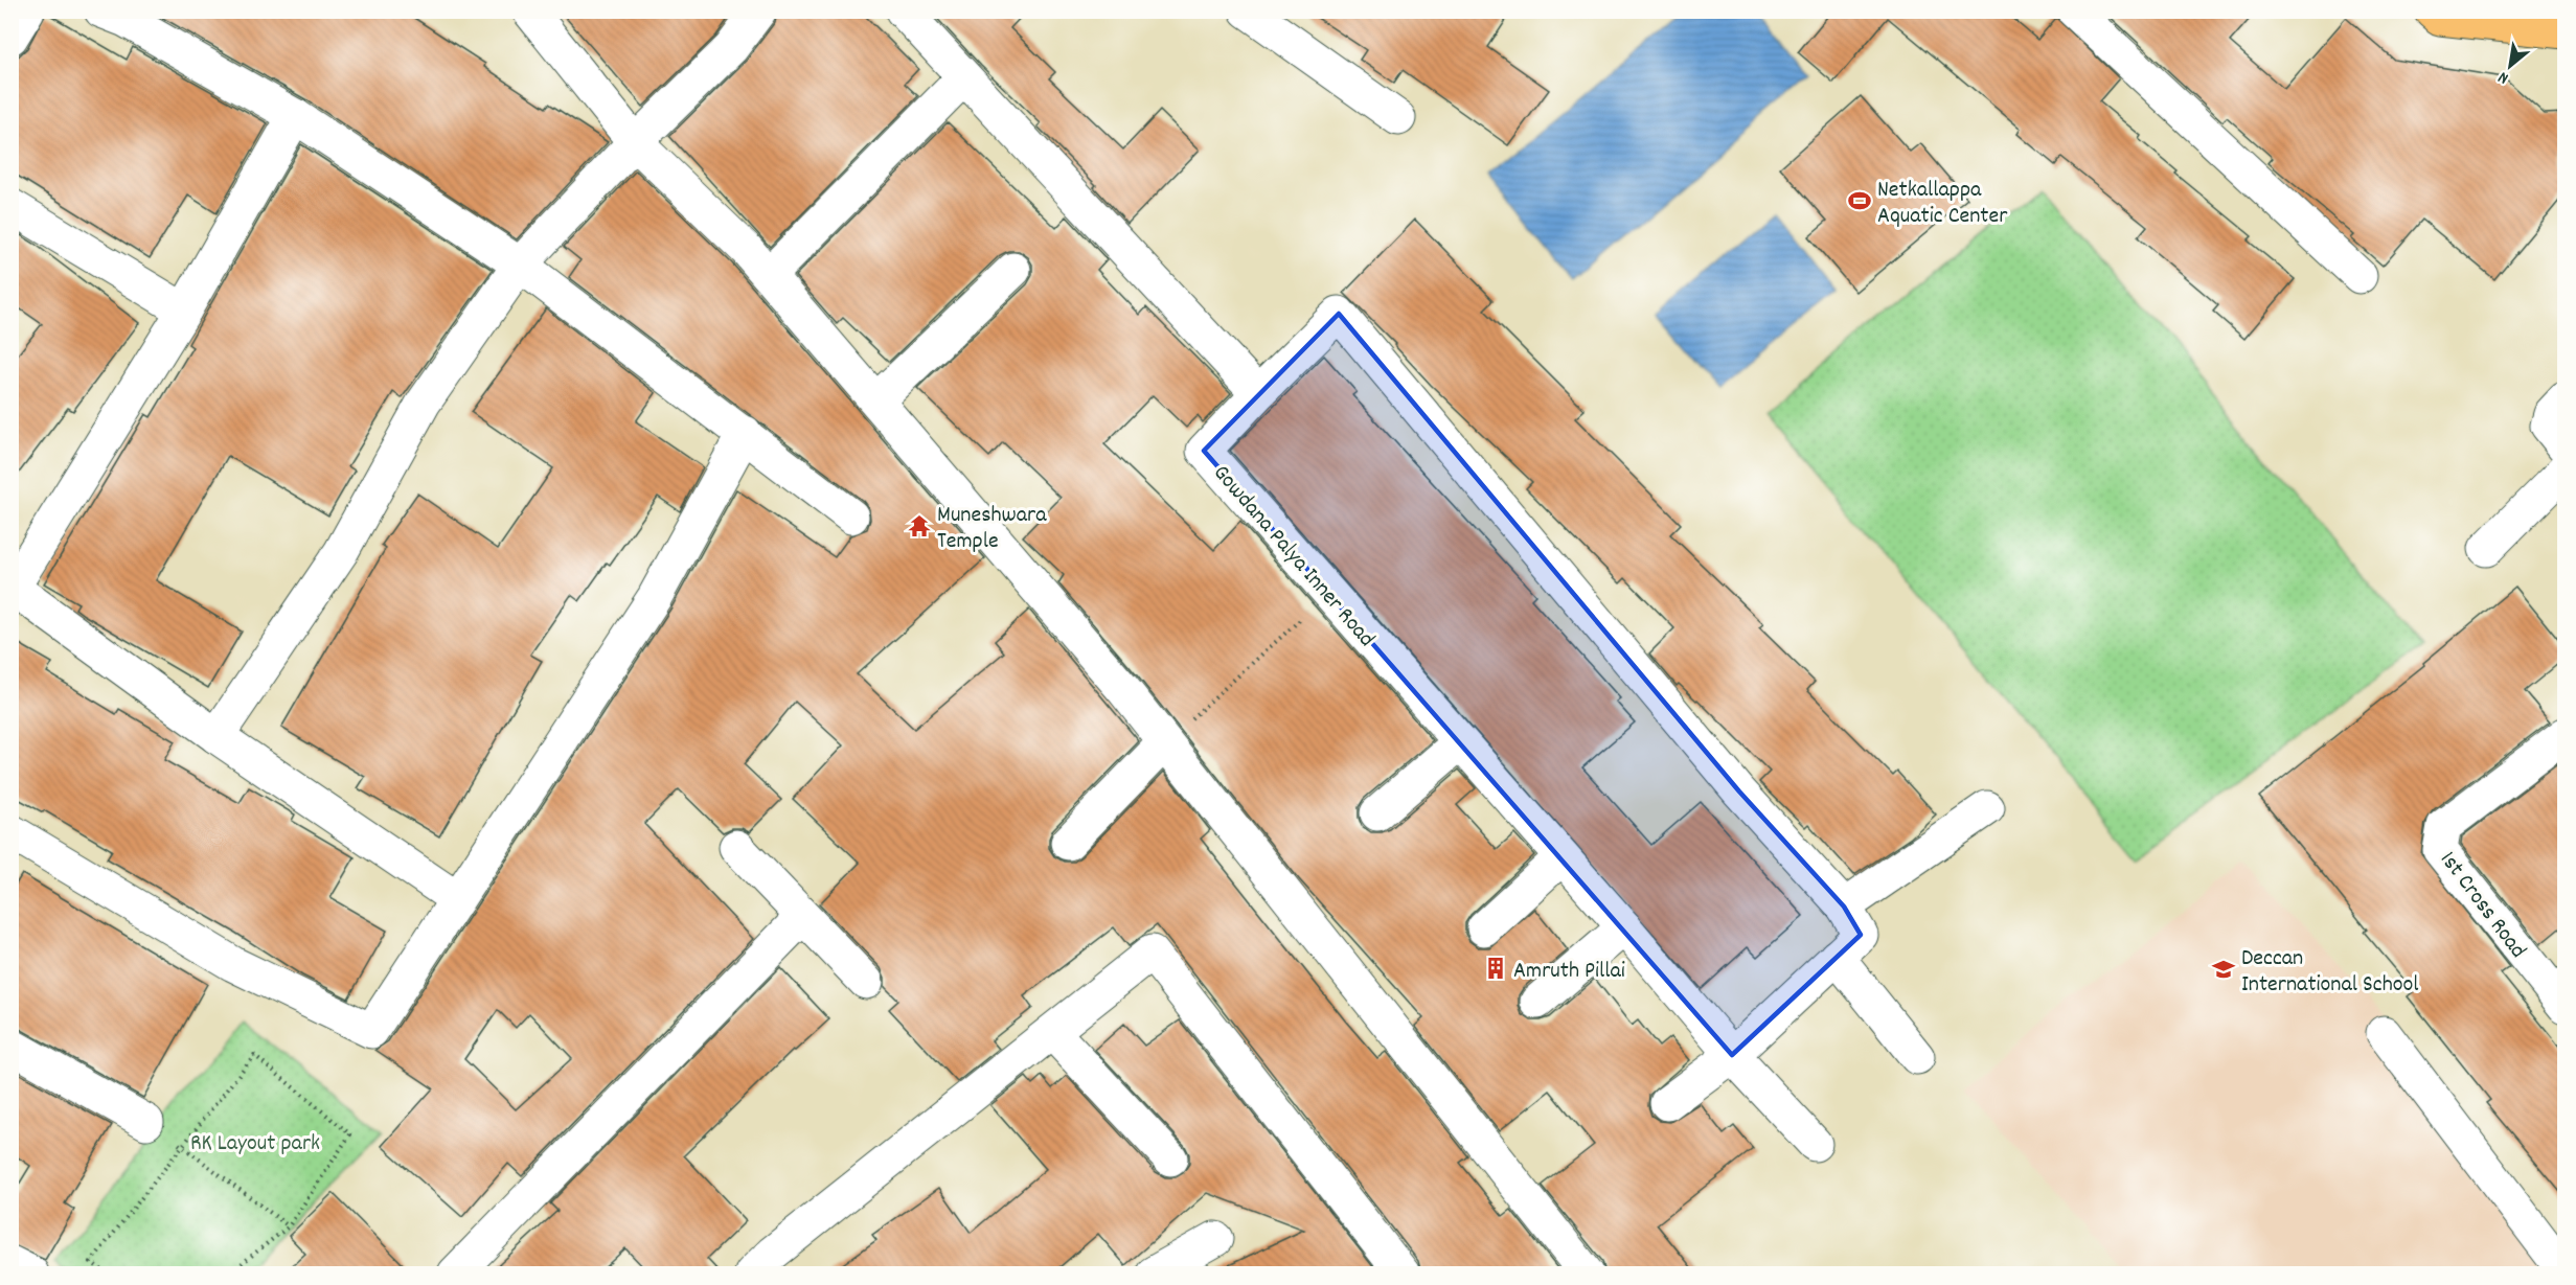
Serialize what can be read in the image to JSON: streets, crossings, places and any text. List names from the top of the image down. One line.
{"streets":{"street":["Gowdana Palya Inner Road","1st Cross Road"]},"parks":["RK Layout park"],"places":{"sports":["Netkallappa Aquatic Center"],"temple":["Muneshwara Temple"],"building":["Amruth Pillai"],"school or university":["Deccan International School"]},"north":"bottom left"}
